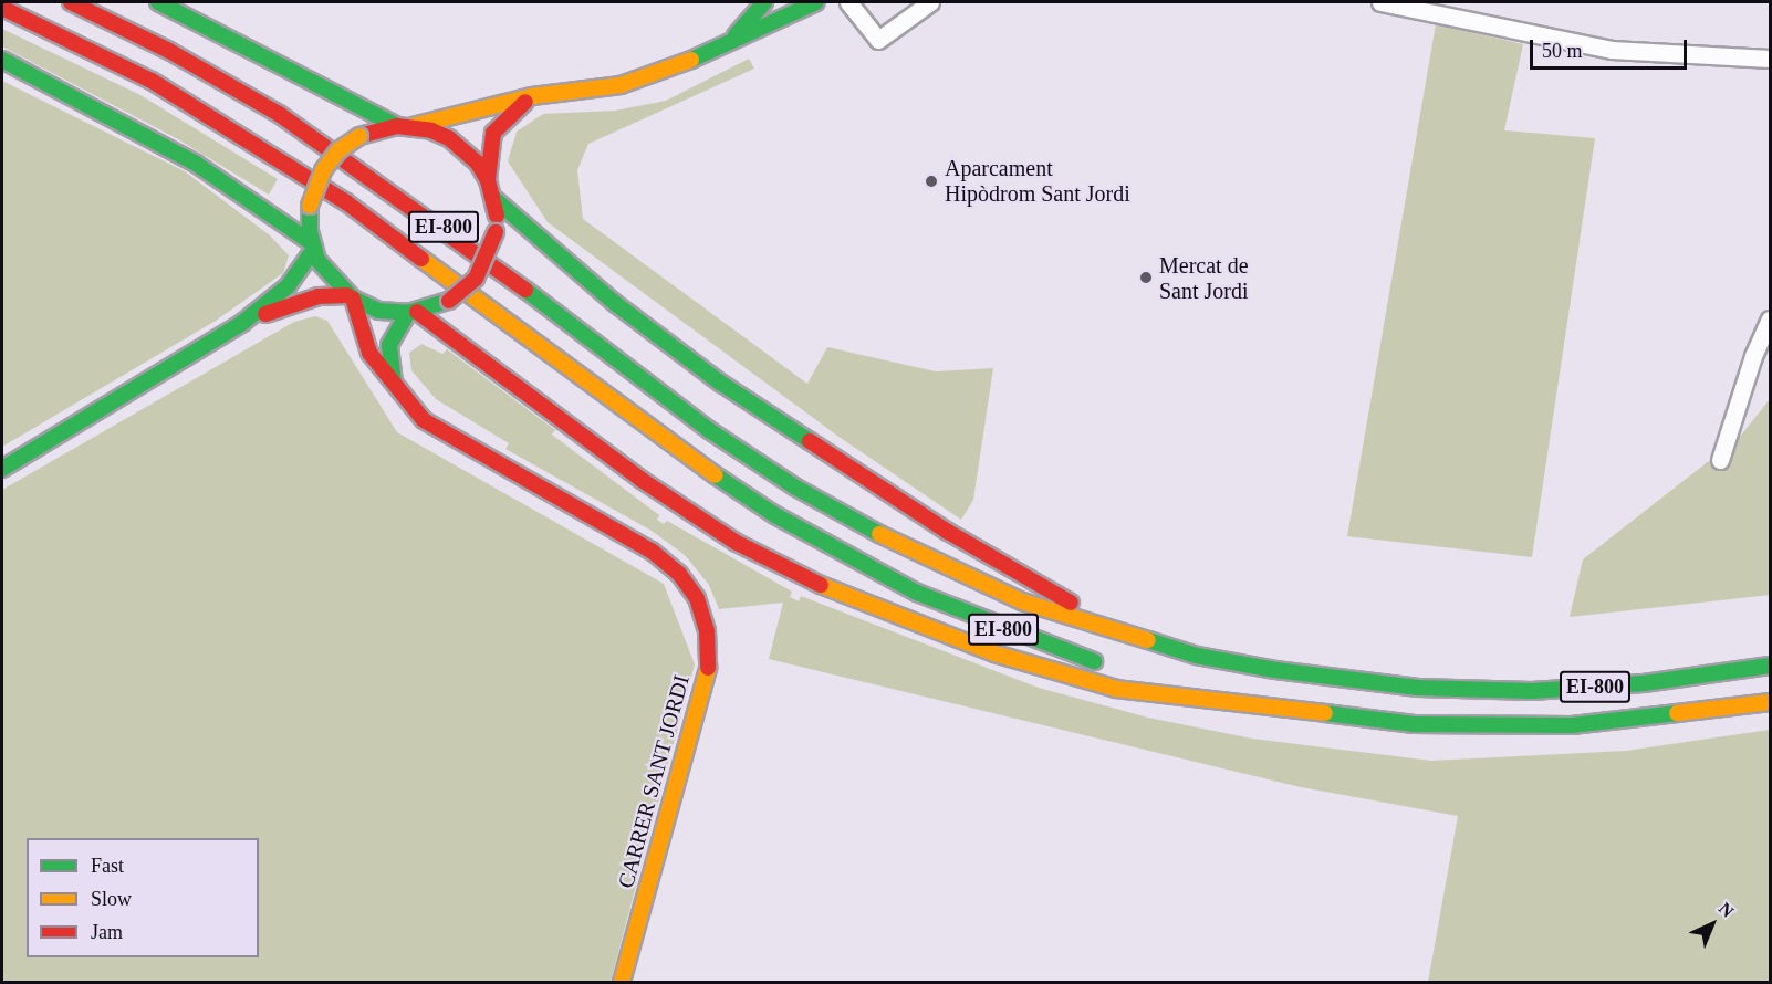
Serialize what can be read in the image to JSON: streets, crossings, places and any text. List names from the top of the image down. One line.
{"streets":{"main road":["EI-800","CARRER SANT JORDI"]},"places":["Aparcament Hipòdrom Sant Jordi","Mercat de Sant Jordi"],"legend":["Fast","Slow","Jam"],"scale_bar":"50 m","north":"top right"}
